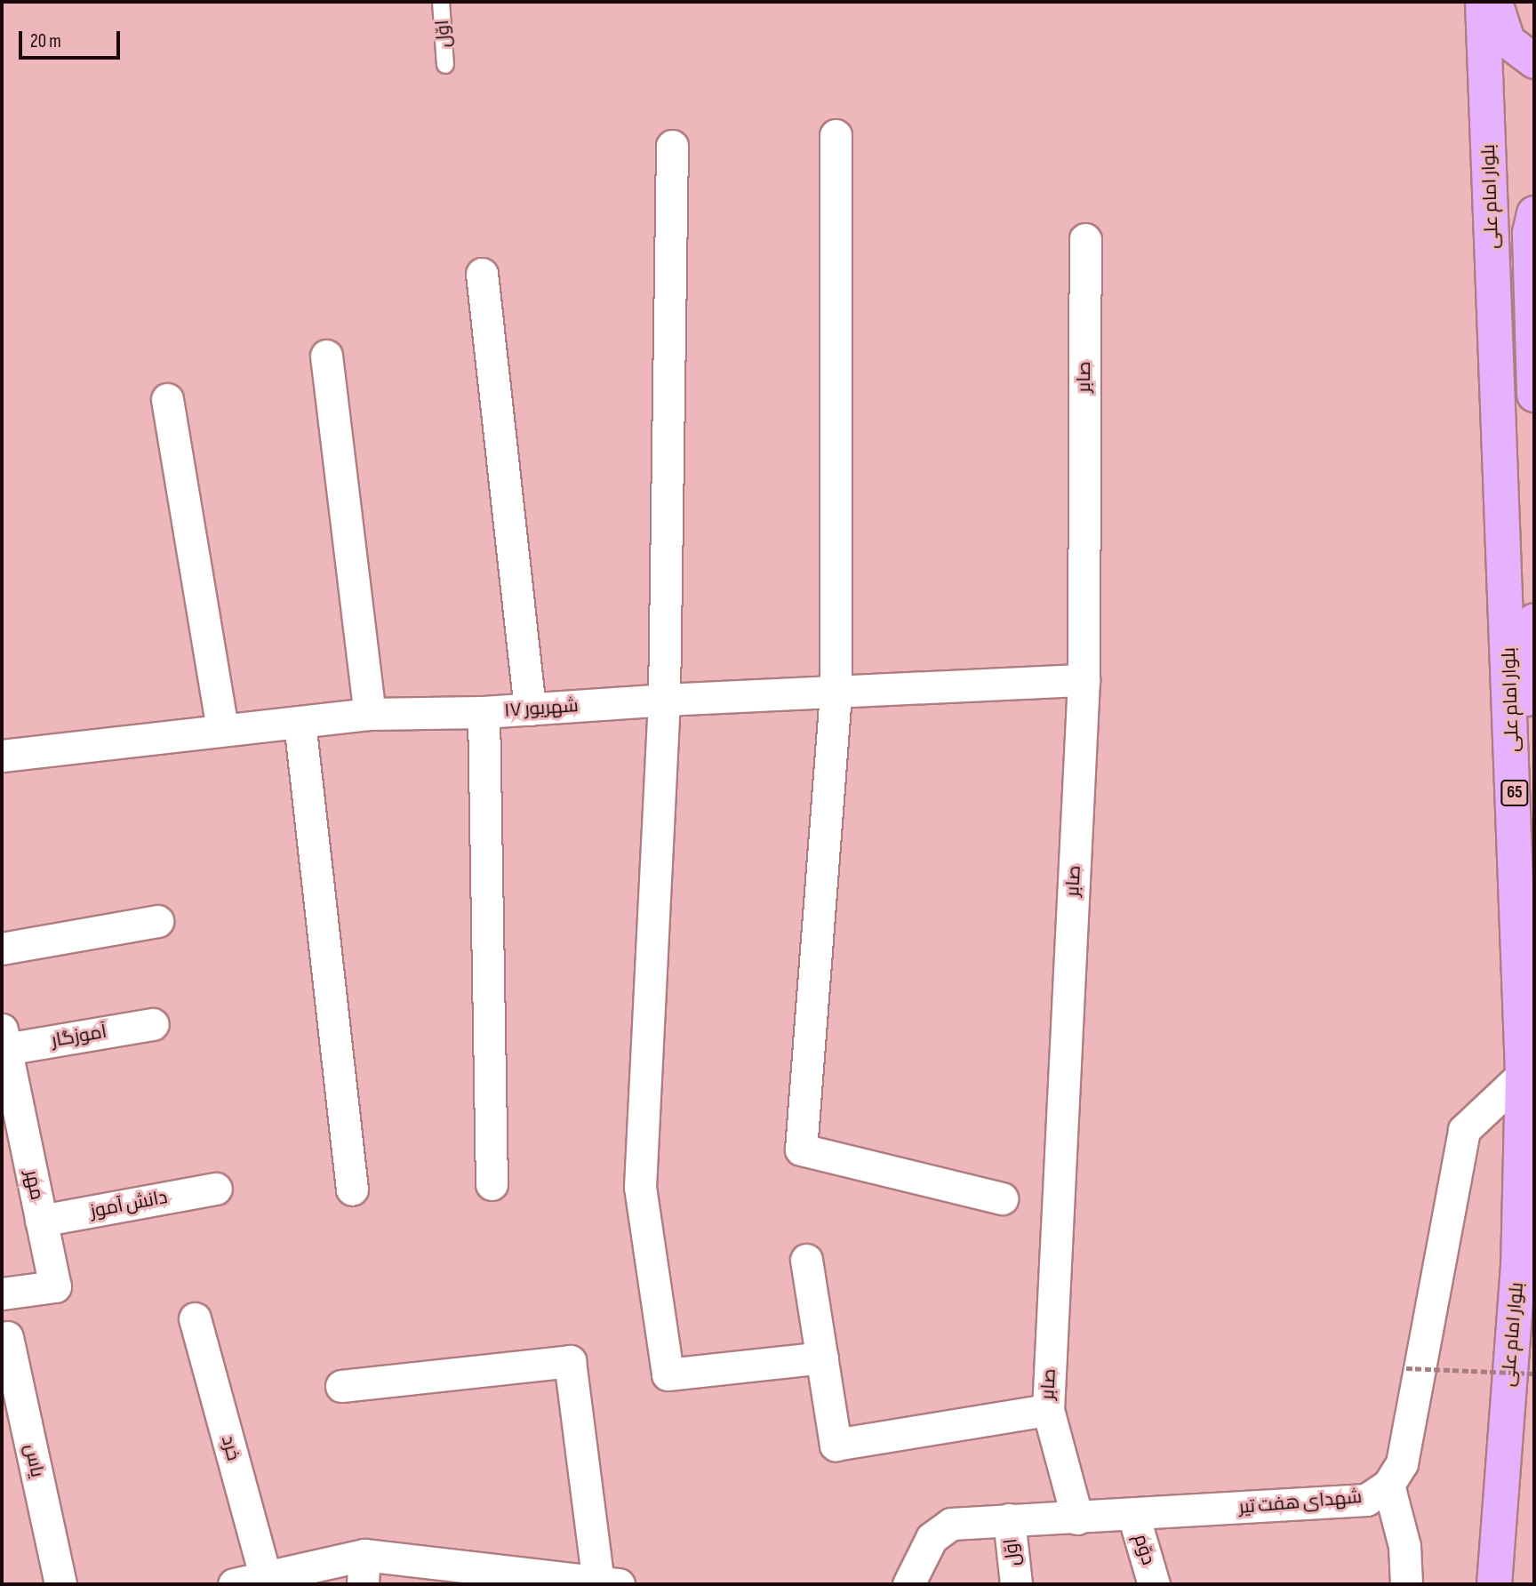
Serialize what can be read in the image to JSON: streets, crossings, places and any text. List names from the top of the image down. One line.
{"streets":{"highway":["بلوار امام علی","65"],"street":["اوّل","صابر","۱۷ شهریور","آموزگار","مهر","دانش آموز","خرد","یاس","شهدای هفت تیر","دوّم"]},"crossings":[["اوّل","شهدای هفت تیر"],["بلوار امام علی","شهدای هفت تیر"],["صابر","۱۷ شهریور"],["صابر","شهدای هفت تیر"],["آموزگار","مهر"],["مهر","دانش آموز"],["شهدای هفت تیر","دوّم"]],"scale_bar":"20 m"}
